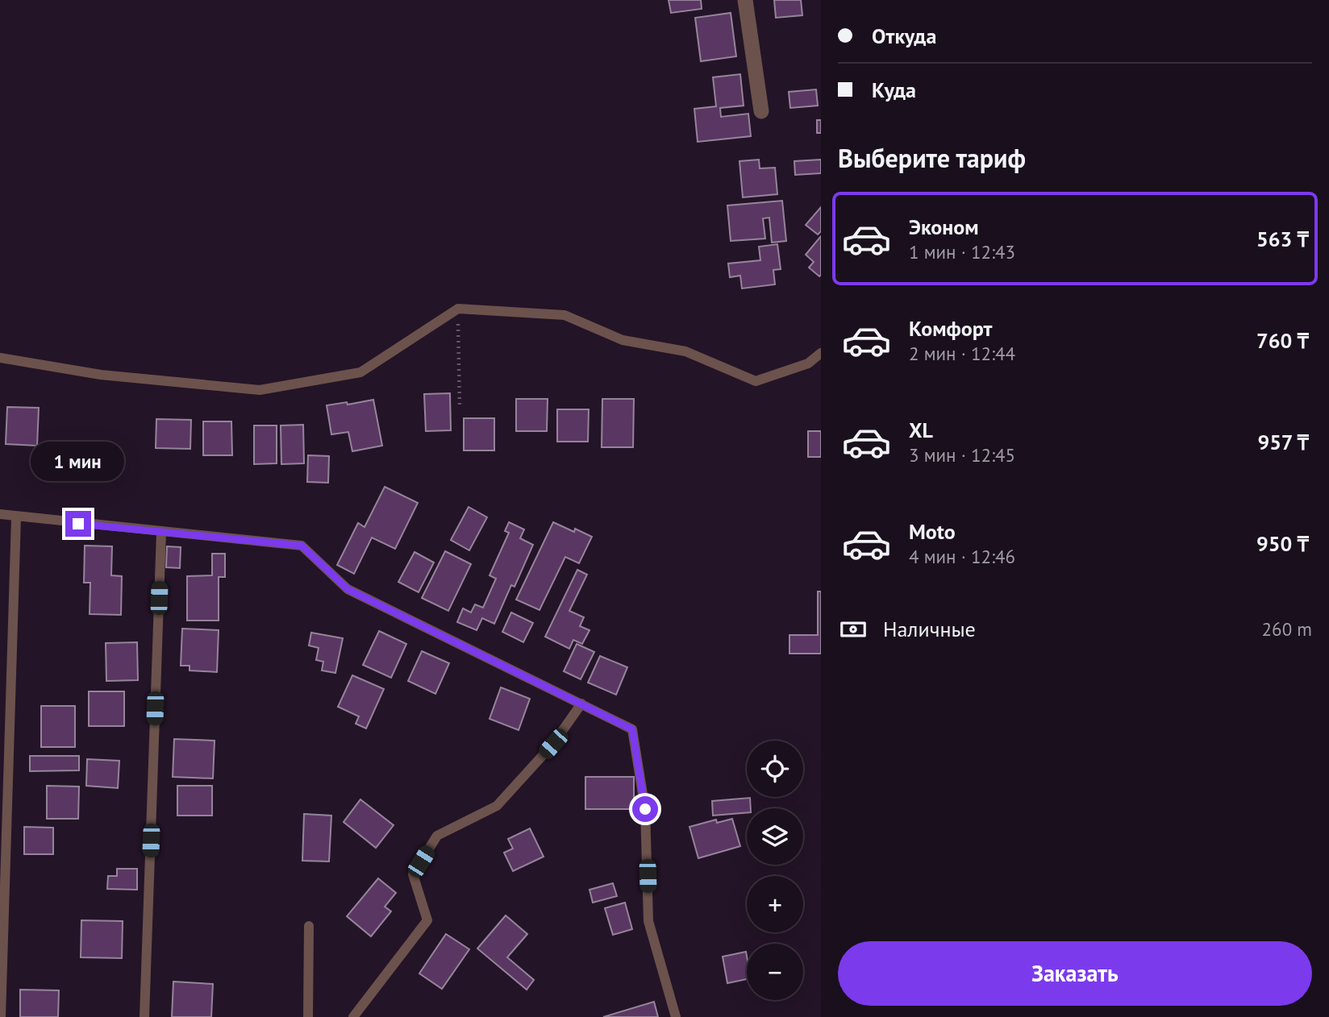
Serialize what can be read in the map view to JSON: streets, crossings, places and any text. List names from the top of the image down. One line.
{"page":{"banner":["Откуда","Куда"],"heading":"Выберите тариф","list":[{"name":"Эконом","note":"1 мин · 12:43","value":"563 ₸"},{"name":"Комфорт","note":"2 мин · 12:44","value":"760 ₸"},{"name":"XL","note":"3 мин · 12:45","value":"957 ₸"},{"name":"Moto","note":"4 мин · 12:46","value":"950 ₸"}],"bubble":"1 мин","pay":["Наличные","260 m"],"map_buttons":["+","−"],"buttons":"Заказать"}}
